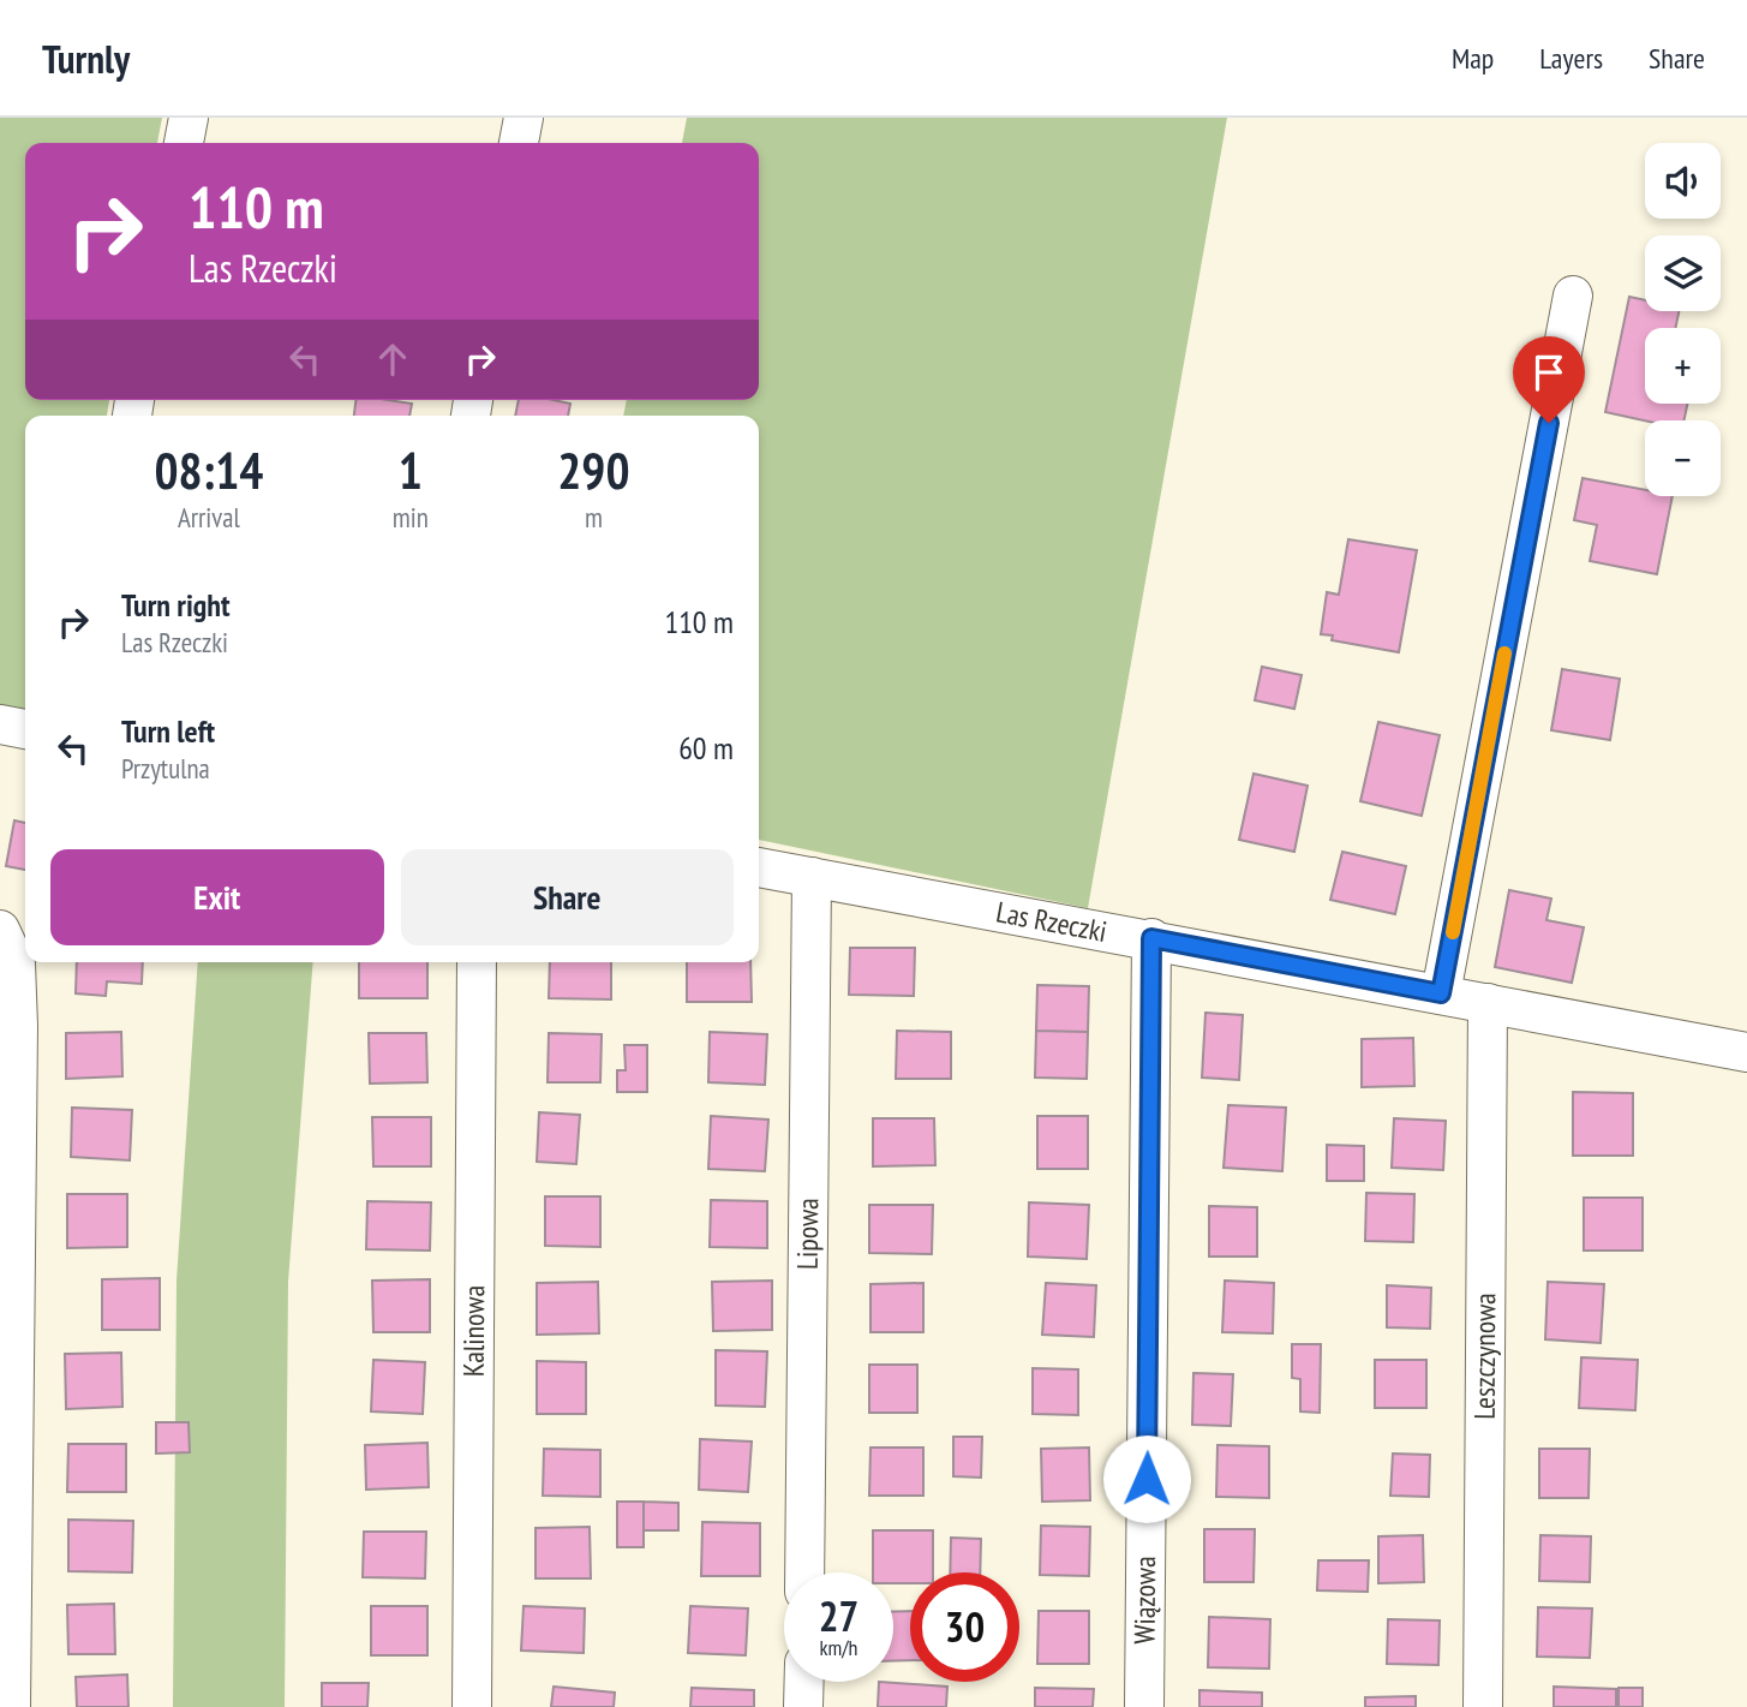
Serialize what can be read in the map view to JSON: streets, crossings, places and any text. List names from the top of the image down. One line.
{"streets":{"street":["Las Rzeczki","Lipowa","Kalinowa","Leszczynowa","Wiązowa"]},"crossings":[["Las Rzeczki","Lipowa"],["Las Rzeczki","Leszczynowa"],["Las Rzeczki","Wiązowa"]],"page":{"header":"Turnly","nav":["Map","Layers","Share"],"map_buttons":["+","−"],"turn":["110 m","Las Rzeczki"],"eta":["08:14","Arrival","1","min","290","m"],"list":[{"name":"Turn right","note":"Las Rzeczki","value":"110 m"},{"name":"Turn left","note":"Przytulna","value":"60 m"}],"buttons":["Exit","Share"],"speed":"27 km/h","limit":"30"}}
